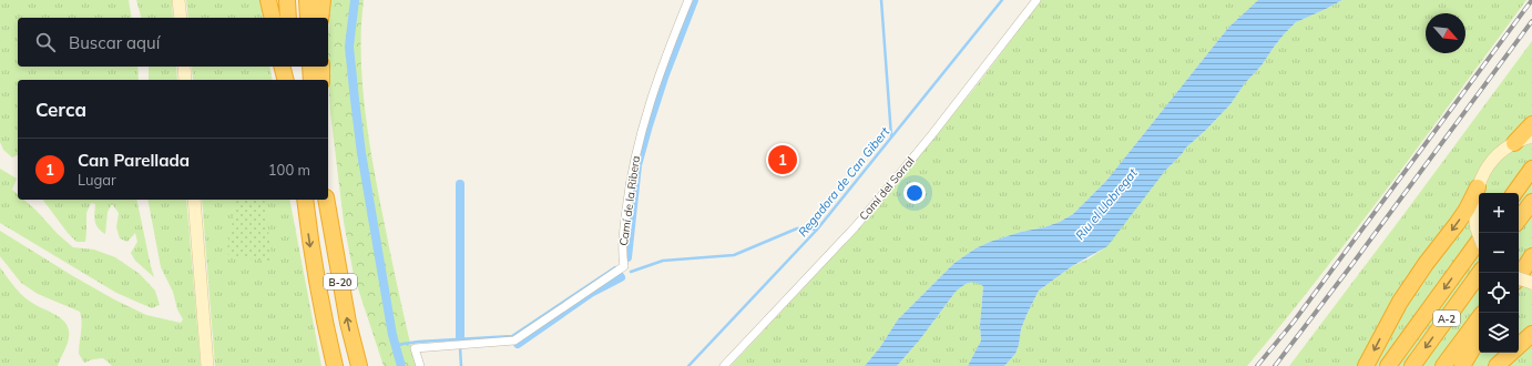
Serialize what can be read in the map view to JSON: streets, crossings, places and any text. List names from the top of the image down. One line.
{"streets":{"highway":["B-20","A-2"],"street":["Camí del Sorral","Camí de la Ribera"]},"water":["Regadora de Can Gibert","Riu el Llobregat"],"north":"bottom right","page":{"search":"Buscar aquí","heading":"Cerca","list":[{"mark":"1","name":"Can Parellada","note":"Lugar","value":"100 m"}],"pins":"1","map_buttons":["+","−"]}}
